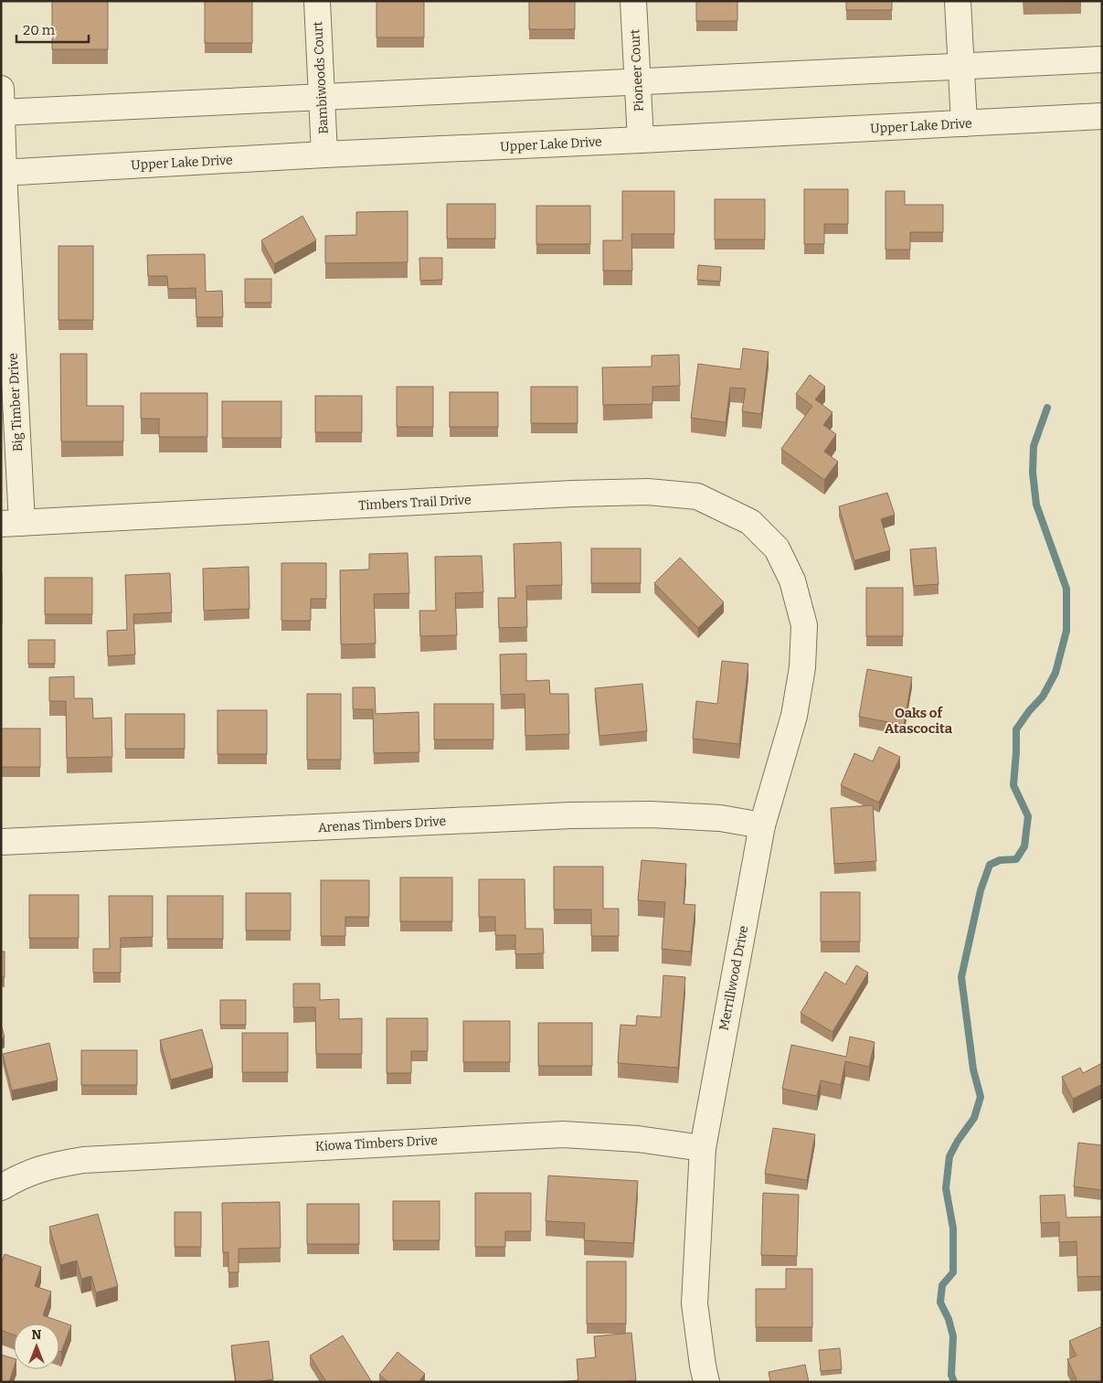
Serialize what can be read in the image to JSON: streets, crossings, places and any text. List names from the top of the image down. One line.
{"streets":{"street":["Pioneer Court","Bambiwoods Court","Upper Lake Drive","Big Timber Drive","Timbers Trail Drive","Arenas Timbers Drive","Merrillwood Drive","Kiowa Timbers Drive"]},"crossings":[["Pioneer Court","Upper Lake Drive"],["Bambiwoods Court","Upper Lake Drive"],["Upper Lake Drive","Big Timber Drive"],["Big Timber Drive","Timbers Trail Drive"],["Timbers Trail Drive","Merrillwood Drive"],["Arenas Timbers Drive","Merrillwood Drive"],["Merrillwood Drive","Kiowa Timbers Drive"]],"districts":["Oaks of Atascocita"],"scale_bar":"20 m","north":"top"}
